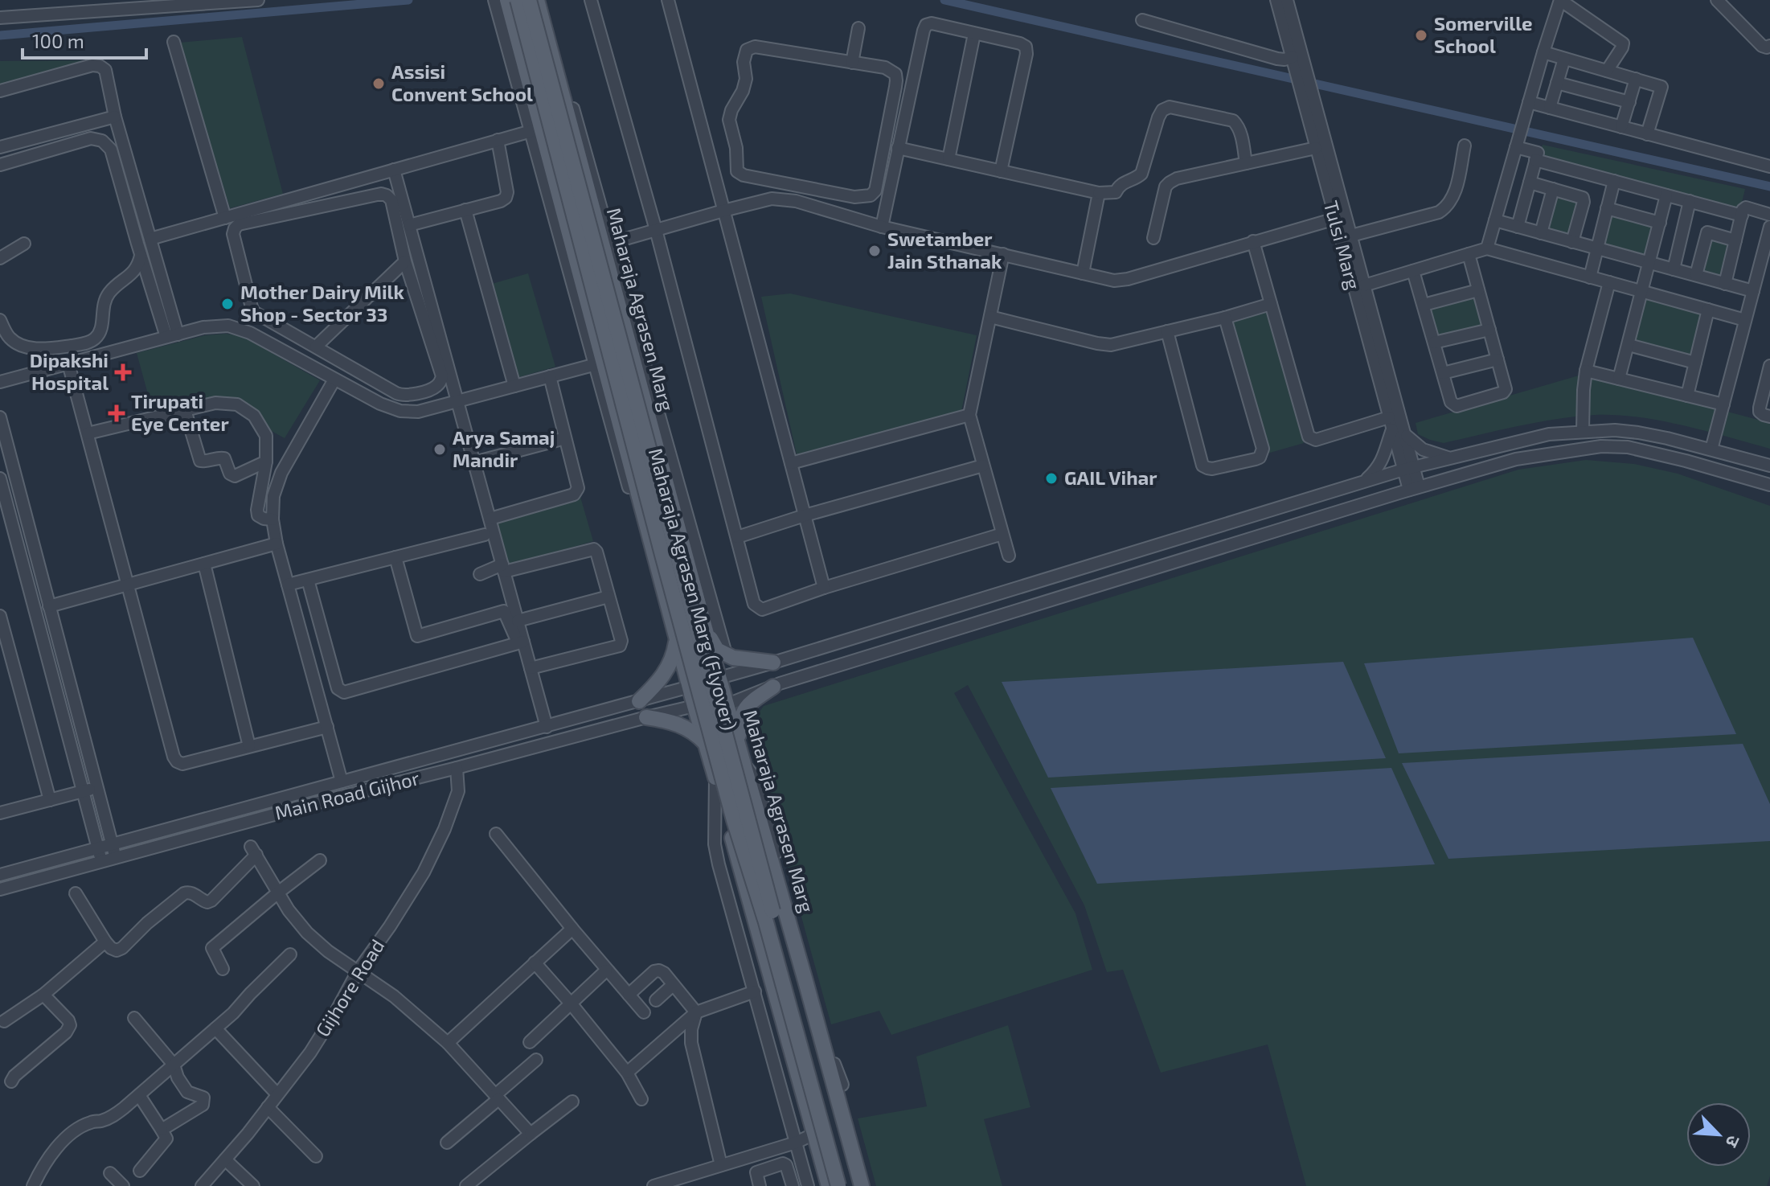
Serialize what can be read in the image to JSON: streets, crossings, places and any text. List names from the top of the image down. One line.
{"streets":{"main road":["Maharaja Agrasen Marg","Maharaja Agrasen Marg (Flyover)"],"street":["Tulsi Marg","Main Road Gijhor","Gijhore Road"]},"crossings":[["Maharaja Agrasen Marg","Maharaja Agrasen Marg (Flyover)"],["Main Road Gijhor","Gijhore Road"]],"places":{"other":["Somerville School","Assisi Convent School","Swetamber Jain Sthanak","Mother Dairy Milk Shop - Sector 33","Arya Samaj Mandir","GAIL Vihar"],"health":["Dipakshi Hospital","Tirupati Eye Center"]},"scale_bar":"100 m","north":"bottom right"}
